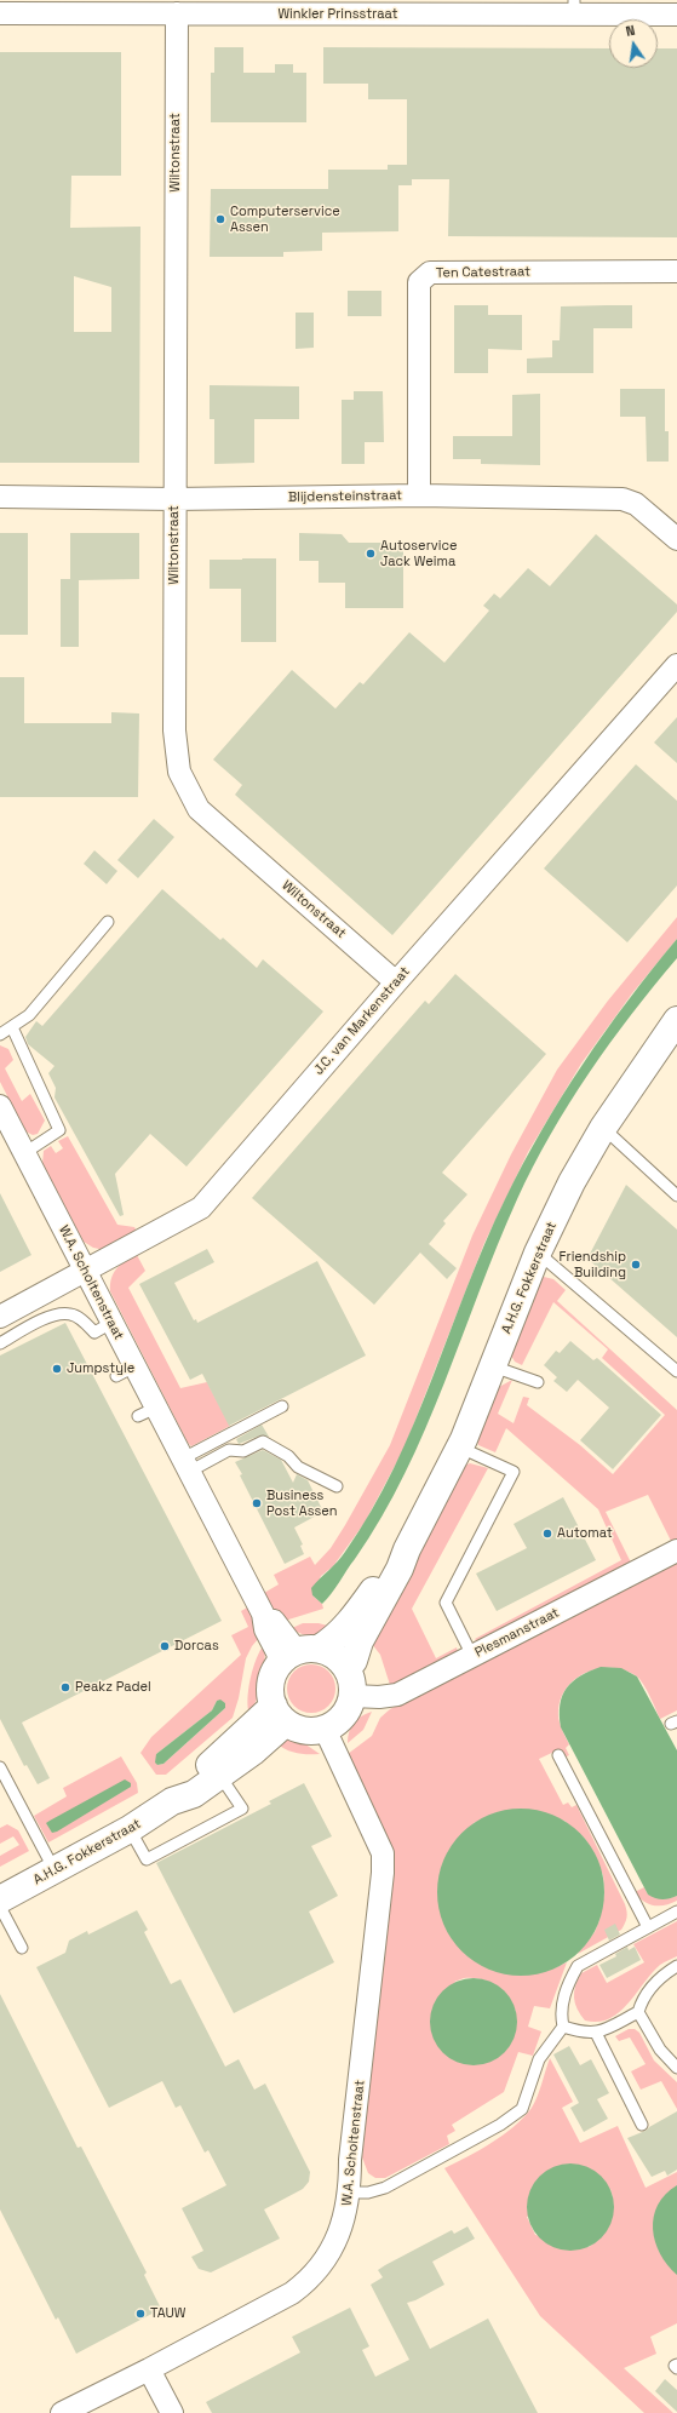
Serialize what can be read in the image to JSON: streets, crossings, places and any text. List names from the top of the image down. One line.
{"streets":{"street":["Winkler Prinsstraat","Wiltonstraat","Ten Catestraat","Blijdensteinstraat","J.C. van Markenstraat","A.H.G. Fokkerstraat","W.A. Scholtenstraat","Plesmanstraat"]},"crossings":[["Winkler Prinsstraat","Wiltonstraat"],["Wiltonstraat","Blijdensteinstraat"],["Wiltonstraat","J.C. van Markenstraat"],["Ten Catestraat","Blijdensteinstraat"],["J.C. van Markenstraat","W.A. Scholtenstraat"],["A.H.G. Fokkerstraat","W.A. Scholtenstraat"],["A.H.G. Fokkerstraat","Plesmanstraat"],["W.A. Scholtenstraat","Plesmanstraat"]],"places":["Computerservice Assen","Autoservice Jack Weima","Friendship Building","Jumpstyle","Business Post Assen","Automat","Dorcas","Peakz Padel","TAUW"],"north":"top"}
